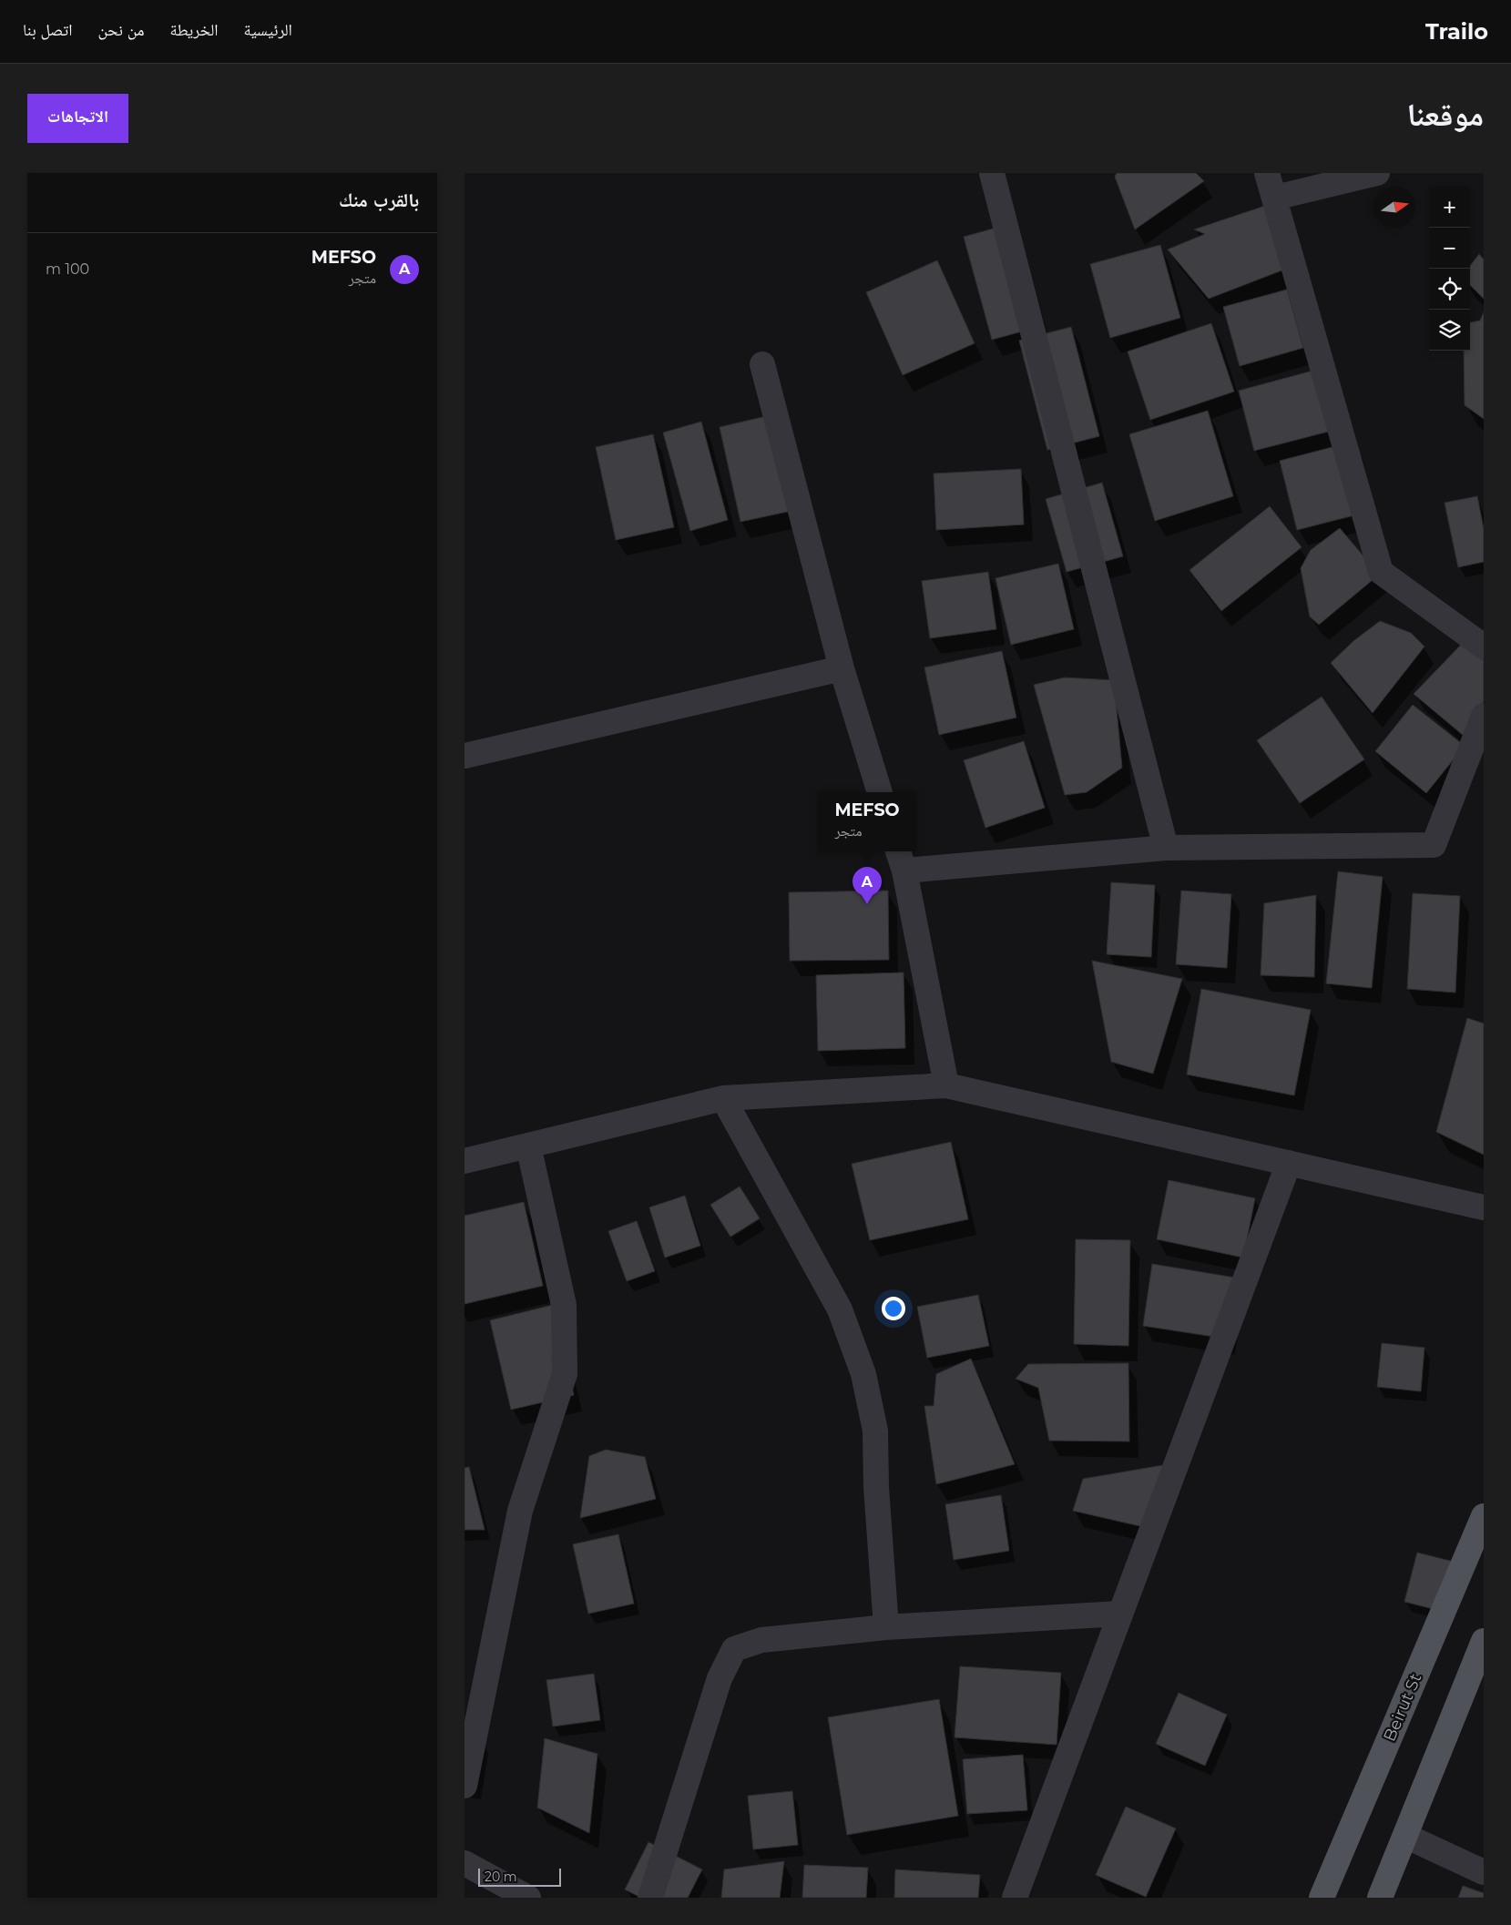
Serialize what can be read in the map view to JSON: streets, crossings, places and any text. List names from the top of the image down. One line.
{"streets":{"main road":["Beirut St"]},"scale_bar":"20 m","north":"right","page":{"header":"Trailo","nav":["الرئيسية","الخريطة","من نحن","اتصل بنا"],"title":"موقعنا","buttons":"الاتجاهات","heading":"بالقرب منك","map_buttons":["+","−"],"list":[{"mark":"A","name":"MEFSO","note":"متجر","value":"100 m"}],"popup":["MEFSO","متجر"],"pins":"A","scale":"20 m"}}
